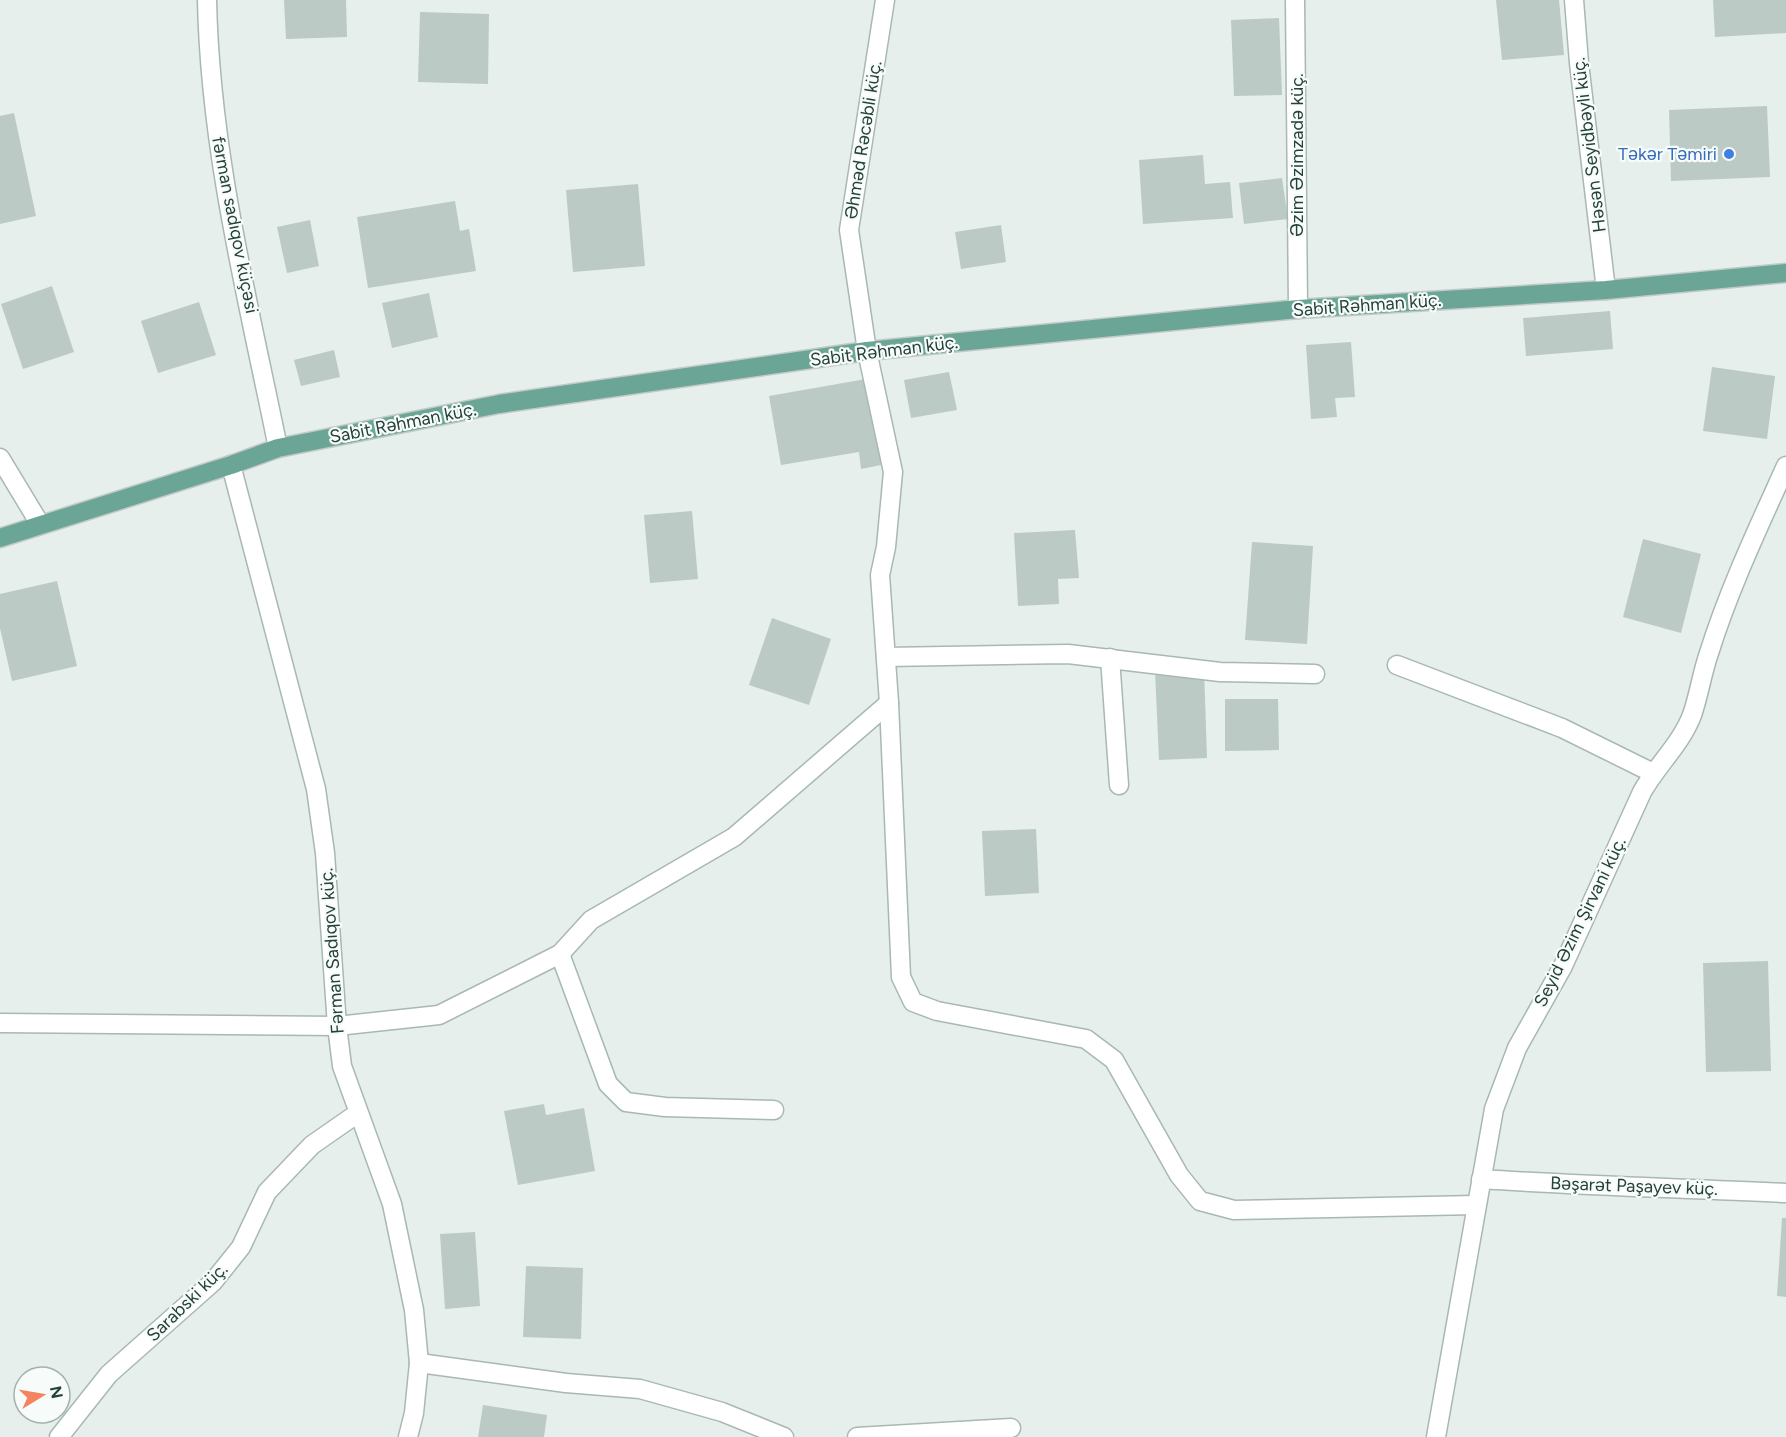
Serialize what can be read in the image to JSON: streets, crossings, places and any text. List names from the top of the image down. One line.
{"streets":{"main road":["Sabit Rəhman küç."],"street":["Əhməd Rəcəbli küç.","Həsən Seyidbəyli küç.","Əzim Əzimzadə küç.","fərman sadıqov küçəsi","Seyid Əzim Şirvani küç.","Fərman Sadıqov küç.","Bəşarət Paşayev küç.","Sarabski küç."]},"crossings":[["Əhməd Rəcəbli küç.","Sabit Rəhman küç."],["Əhməd Rəcəbli küç.","Seyid Əzim Şirvani küç."],["Həsən Seyidbəyli küç.","Sabit Rəhman küç."],["Əzim Əzimzadə küç.","Sabit Rəhman küç."],["fərman sadıqov küçəsi","Sabit Rəhman küç."],["Sabit Rəhman küç.","Fərman Sadıqov küç."],["Seyid Əzim Şirvani küç.","Bəşarət Paşayev küç."],["Fərman Sadıqov küç.","Sarabski küç."]],"places":["Təkər Təmiri"],"north":"right"}
